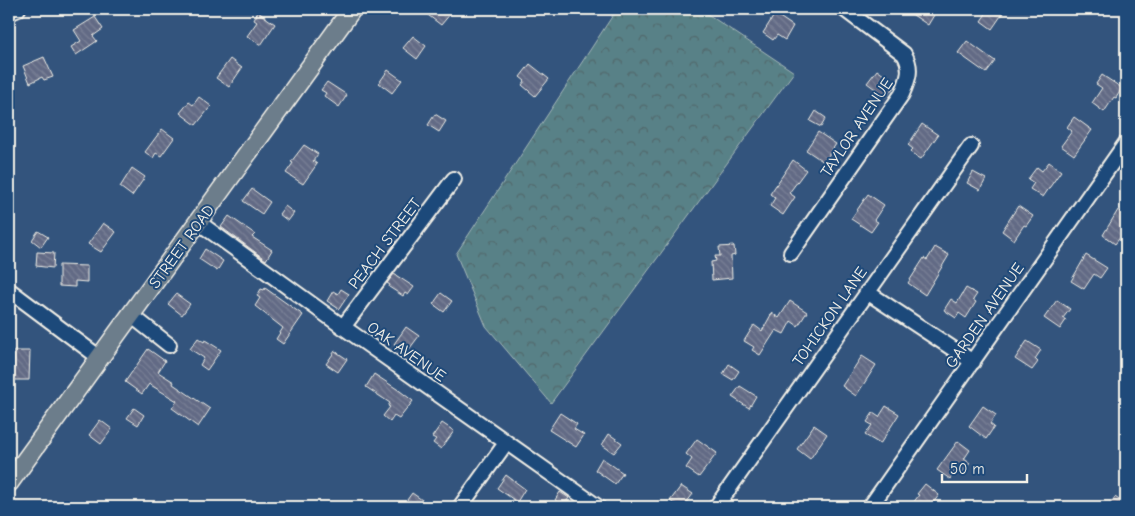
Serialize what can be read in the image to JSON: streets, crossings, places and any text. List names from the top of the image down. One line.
{"streets":{"main road":["STREET ROAD"],"street":["TAYLOR AVENUE","PEACH STREET","GARDEN AVENUE","TOHICKON LANE","OAK AVENUE"]},"crossings":[["PEACH STREET","OAK AVENUE"],["STREET ROAD","OAK AVENUE"]],"scale_bar":"50 m"}
